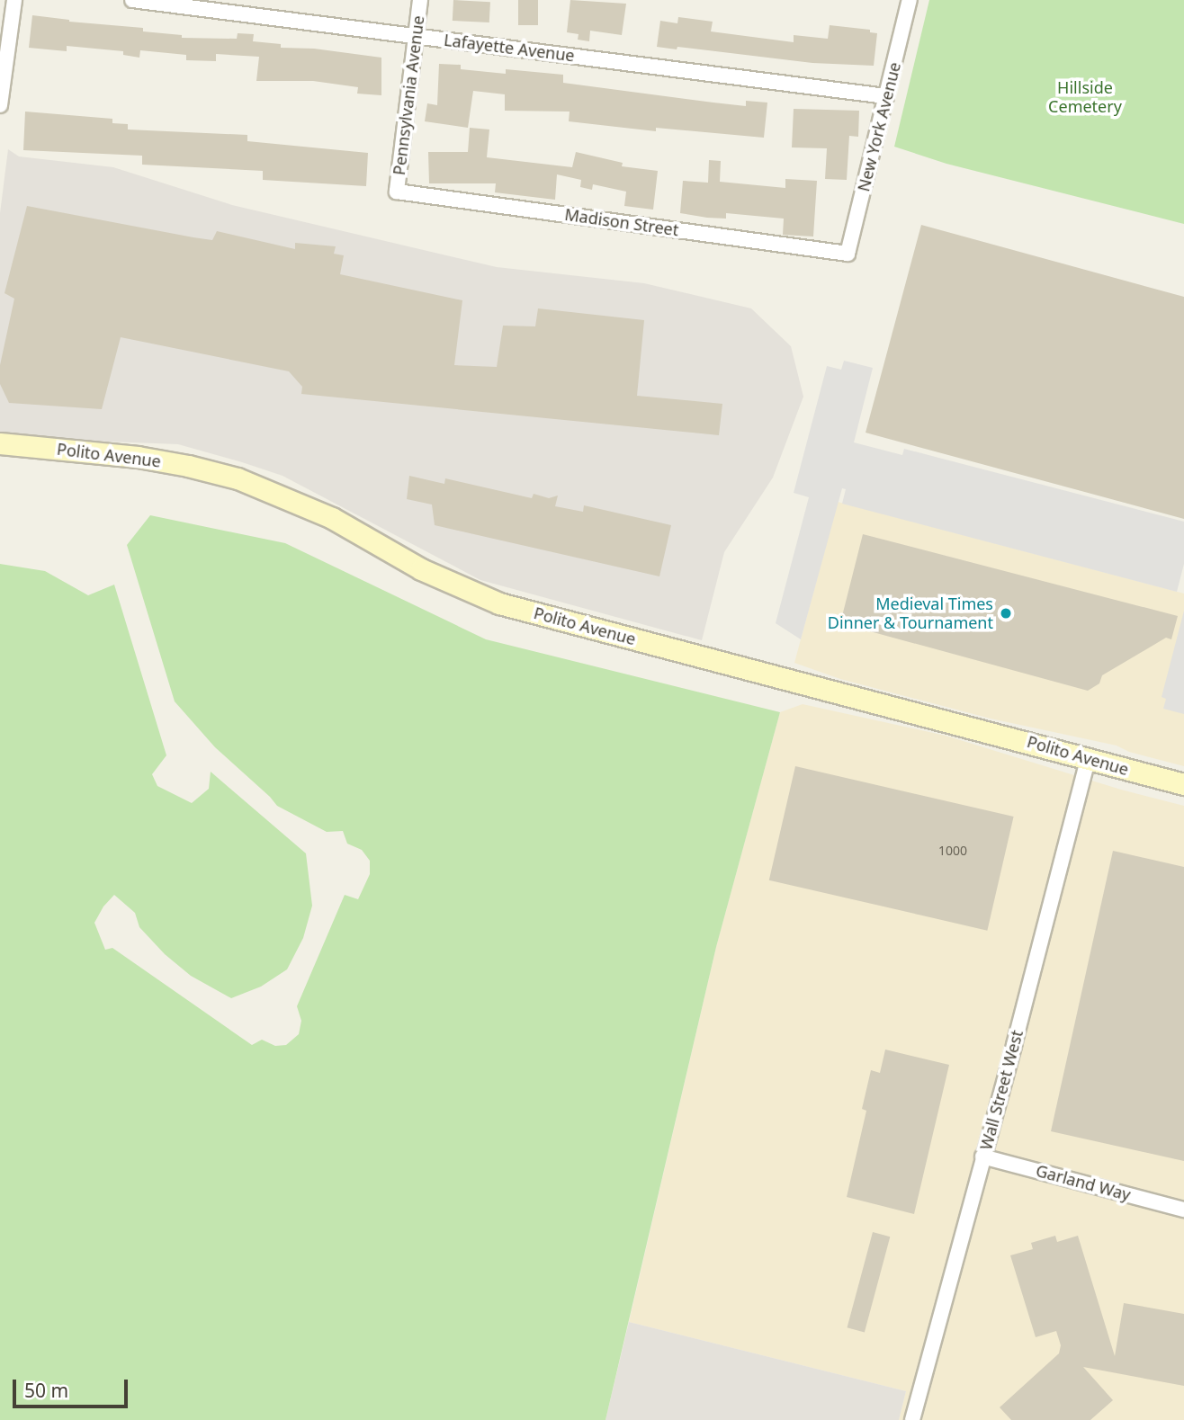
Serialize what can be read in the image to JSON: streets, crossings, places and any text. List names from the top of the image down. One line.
{"streets":{"street":["Lafayette Avenue","Pennsylvania Avenue","New York Avenue","Madison Street","Polito Avenue","Wall Street West","Garland Way"]},"crossings":[["Lafayette Avenue","Pennsylvania Avenue"],["Lafayette Avenue","New York Avenue"],["Pennsylvania Avenue","Madison Street"],["New York Avenue","Madison Street"],["Polito Avenue","Wall Street West"],["Wall Street West","Garland Way"]],"parks":["Hillside Cemetery"],"places":["Medieval Times Dinner & Tournament"],"house_numbers":["1000"],"scale_bar":"50 m"}
